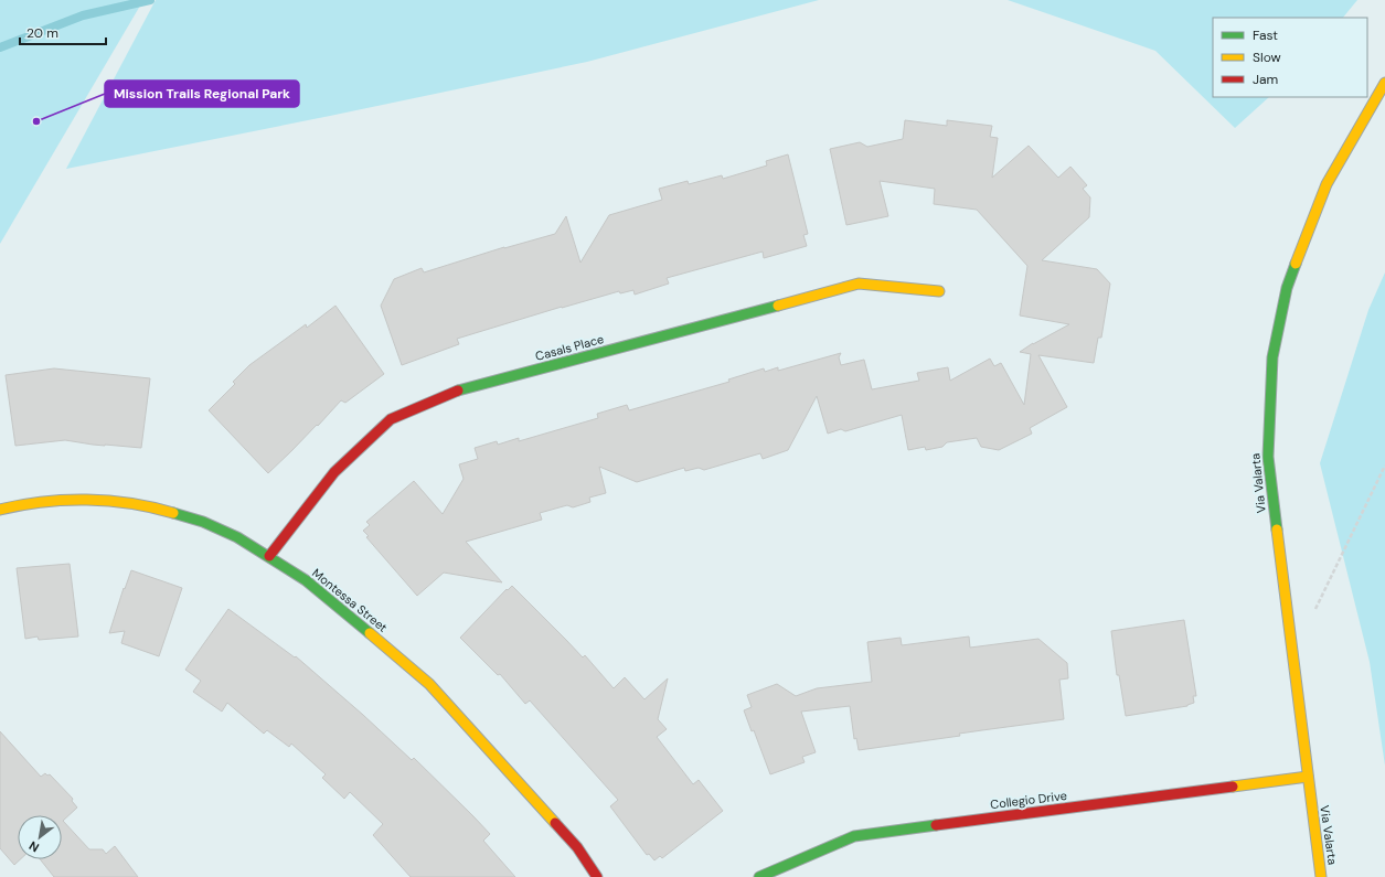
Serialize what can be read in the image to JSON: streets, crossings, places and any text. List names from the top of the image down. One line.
{"streets":{"street":["Casals Place","Via Valarta","Montessa Street","Collegio Drive"]},"crossings":[["Casals Place","Montessa Street"],["Via Valarta","Collegio Drive"]],"places":["Mission Trails Regional Park"],"legend":["Fast","Slow","Jam"],"scale_bar":"20 m","north":"bottom left"}
